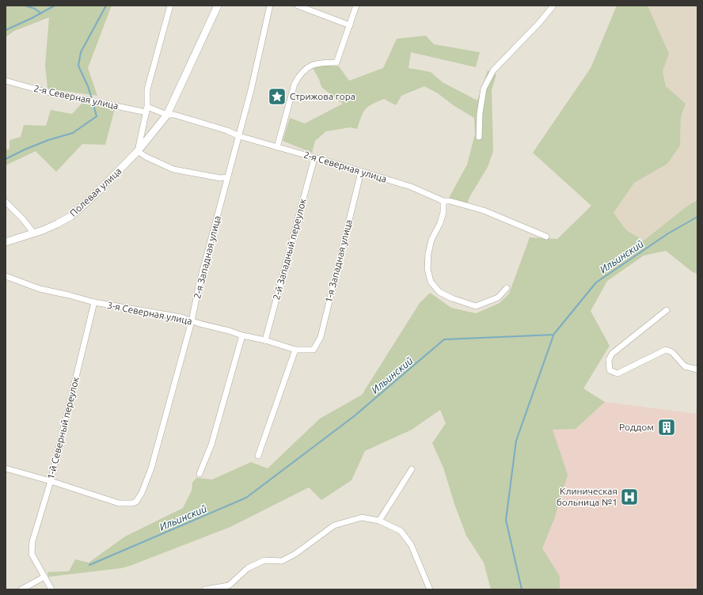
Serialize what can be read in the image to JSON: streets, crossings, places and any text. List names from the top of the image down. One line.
{"streets":{"main road":["Полевая улица"],"street":["2-я Северная улица","2-й Западный переулок","2-я Западная улица","1-я Западная улица","3-я Северная улица","1-й Северный переулок"]},"crossings":[["2-я Северная улица","Полевая улица"],["2-я Северная улица","2-й Западный переулок"],["2-я Северная улица","2-я Западная улица"],["2-я Северная улица","1-я Западная улица"],["2-й Западный переулок","3-я Северная улица"],["2-я Западная улица","3-я Северная улица"],["2-я Западная улица","1-й Северный переулок"],["1-я Западная улица","3-я Северная улица"],["3-я Северная улица","1-й Северный переулок"]],"water":["Ильинский"],"places":{"place":["Стрижова гора"],"building":["Роддом"],"hospital":["Клиническая больница №1"]}}
